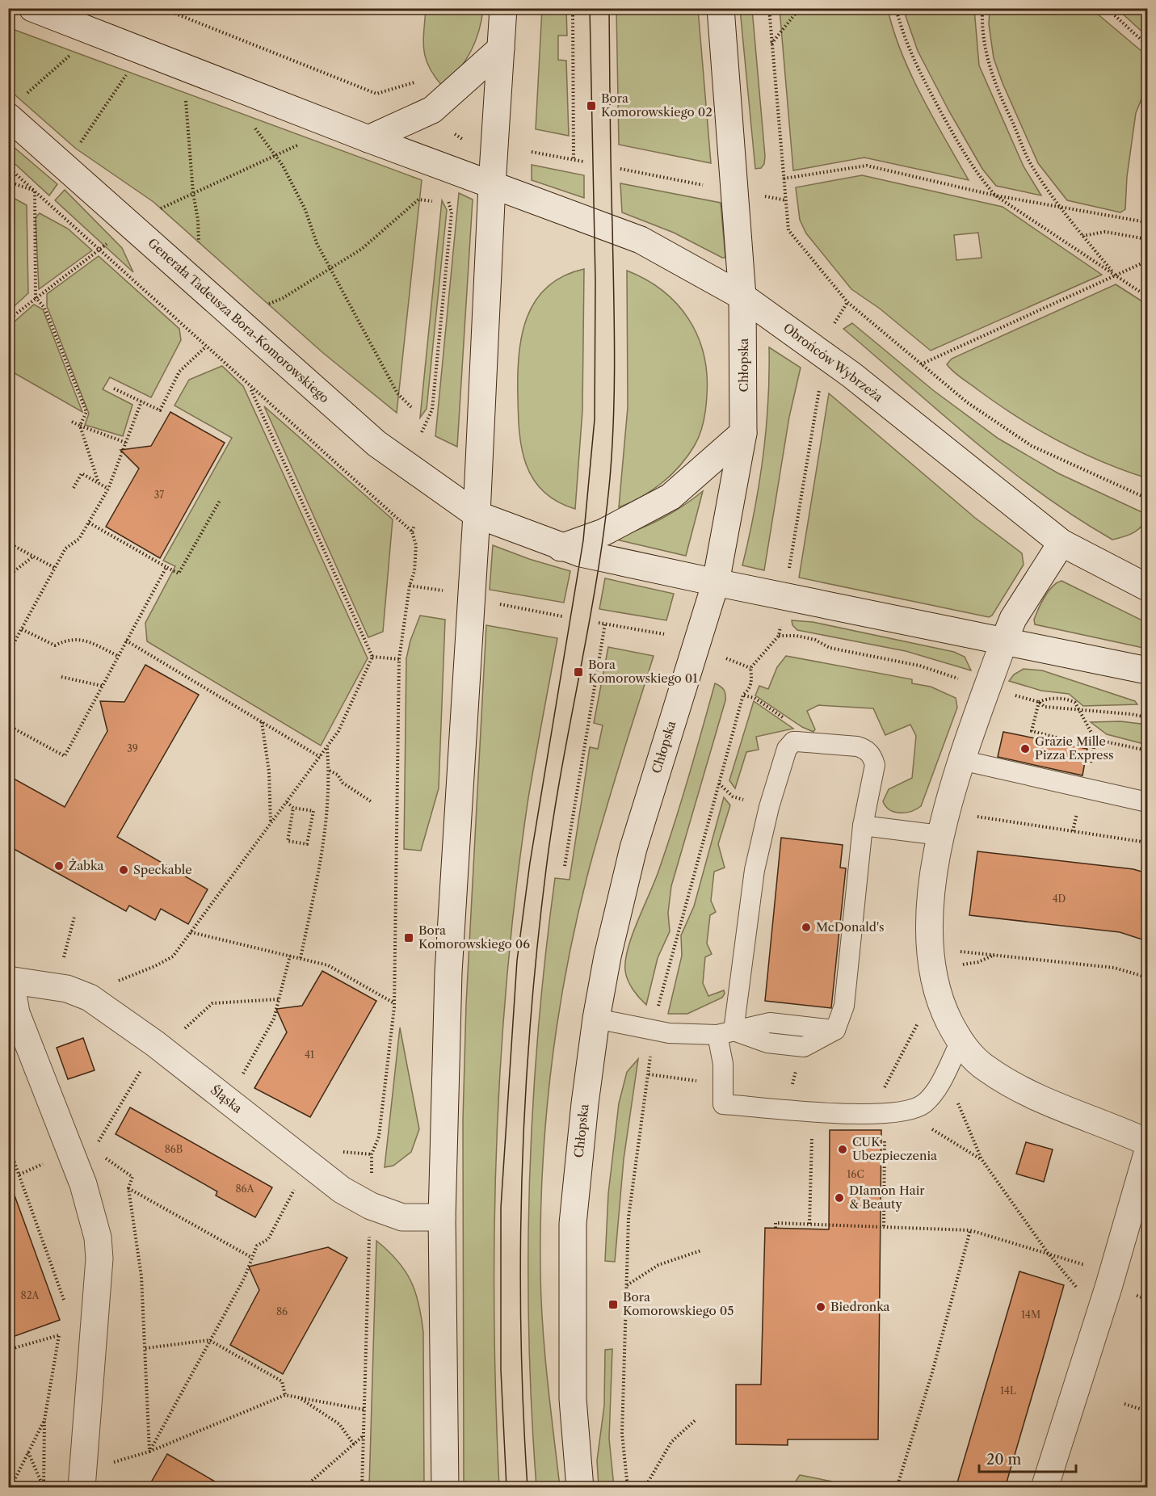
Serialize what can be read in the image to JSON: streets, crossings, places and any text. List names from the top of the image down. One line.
{"streets":{"main road":["Generała Tadeusza Bora-Komorowskiego","Obrońców Wybrzeża","Chłopska","Śląska"]},"crossings":[["Obrońców Wybrzeża","Chłopska"]],"places":{"transit":["Bora Komorowskiego 02","Bora Komorowskiego 01","Bora Komorowskiego 06","Bora Komorowskiego 05"],"other":["Grazie Mille Pizza Express","Żabka","Speckable","McDonald's","CUK Ubezpieczenia","DIamon Hair & Beauty","Biedronka"]},"house_numbers":["37","39","4D","41","86B","16C","86A","82A","86","14M","14L"],"scale_bar":"20 m"}
